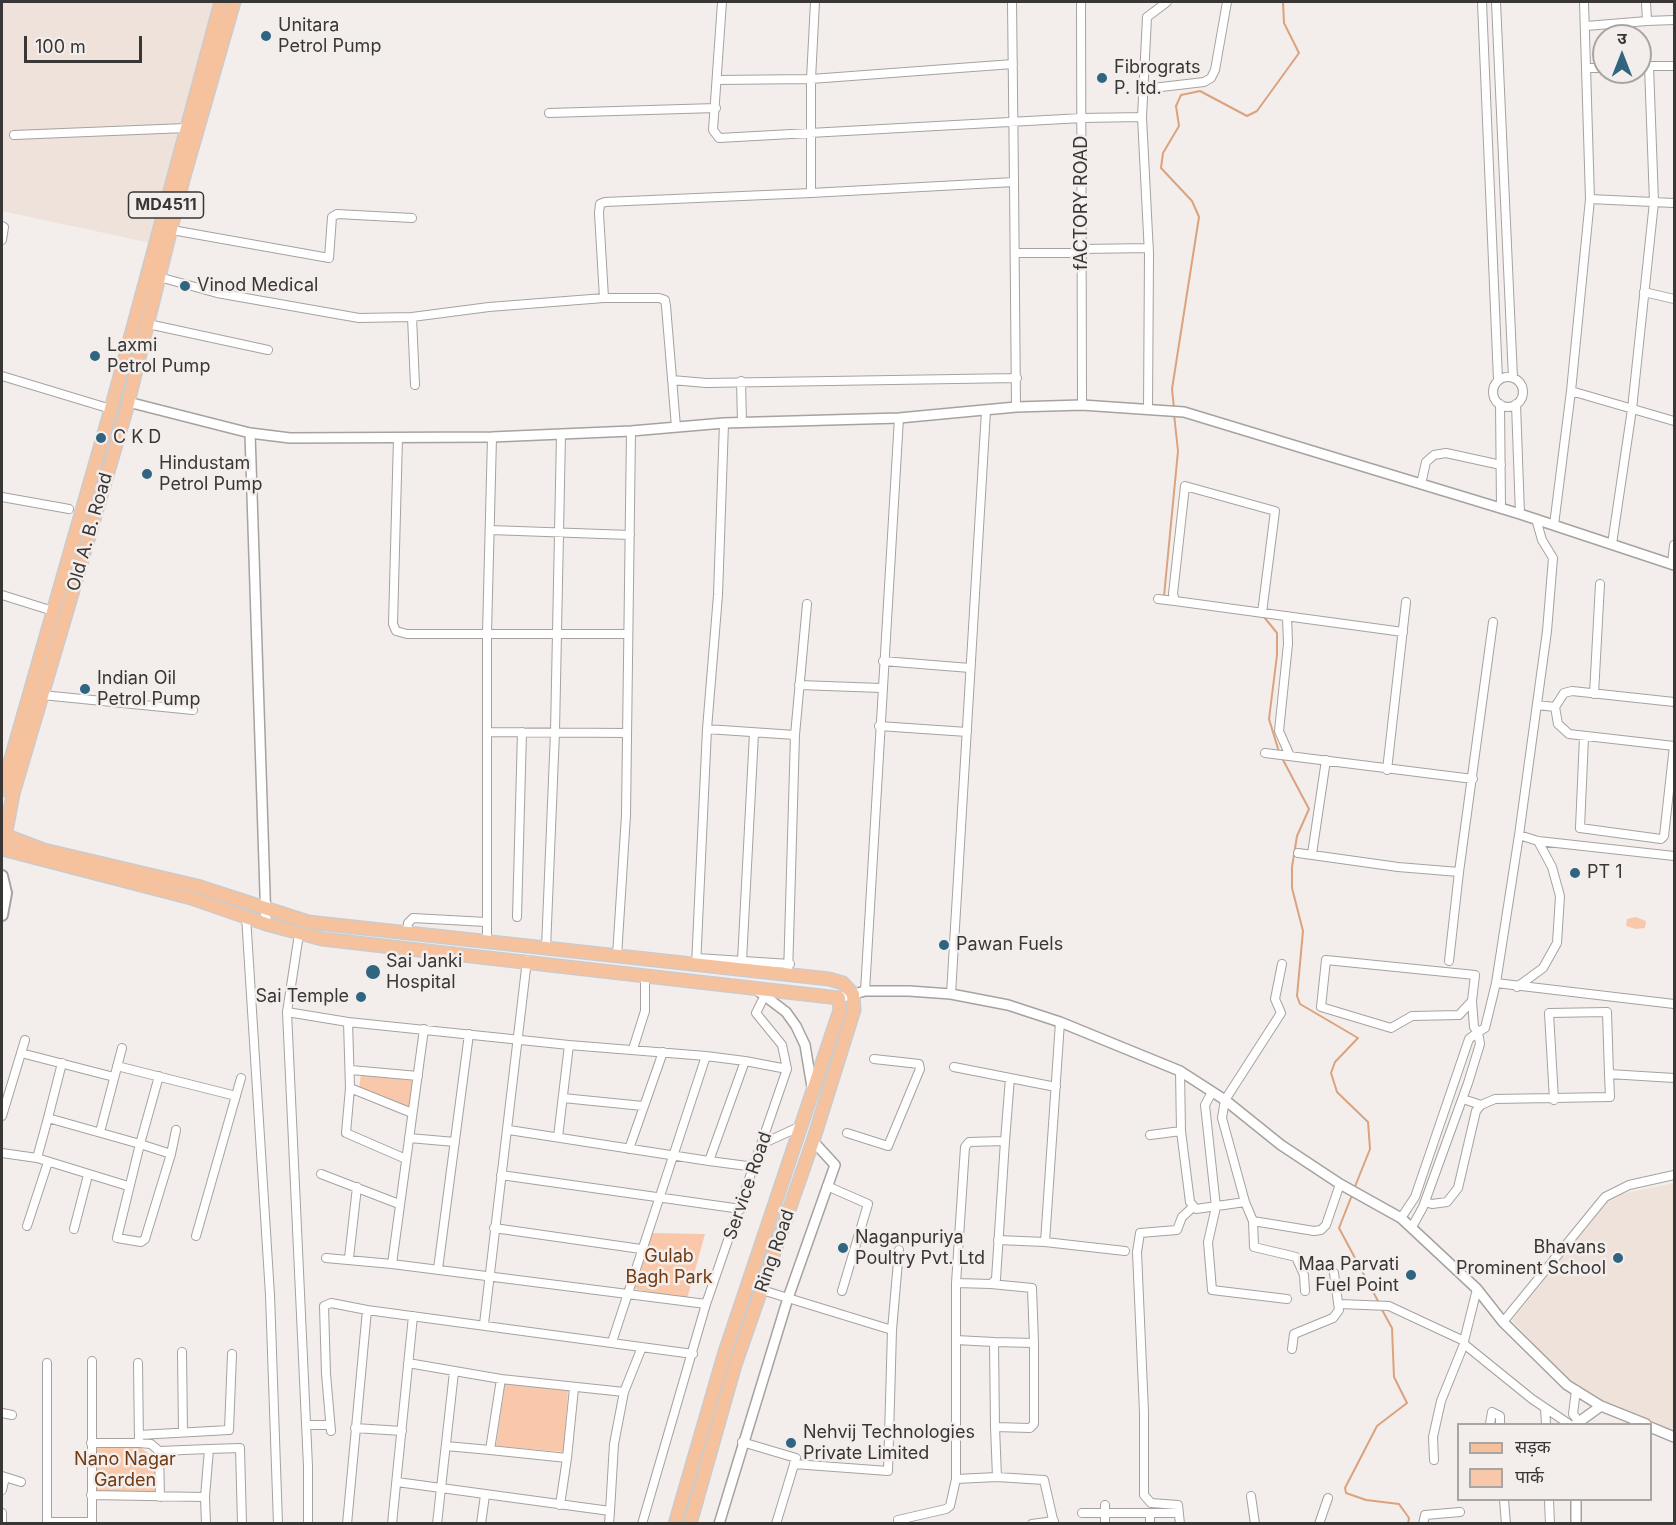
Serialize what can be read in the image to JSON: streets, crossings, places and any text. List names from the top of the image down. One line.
{"streets":{"main road":["MD4511","Old A. B. Road","Ring Road"],"street":["fACTORY ROAD","Service Road"]},"parks":["Gulab Bagh Park","Nano Nagar Garden"],"places":["Unitara Petrol Pump","Fibrograts P. ltd.","Vinod Medical","Laxmi Petrol Pump","C K D","Hindustam Petrol Pump","Indian Oil Petrol Pump","PT 1","Pawan Fuels","Sai Janki Hospital","Sai Temple","Naganpuriya Poultry Pvt. Ltd","Bhavans Prominent School","Maa Parvati Fuel Point","Nehvij Technologies Private Limited"],"legend":["सड़क","पार्क"],"scale_bar":"100 m","north":"top"}
